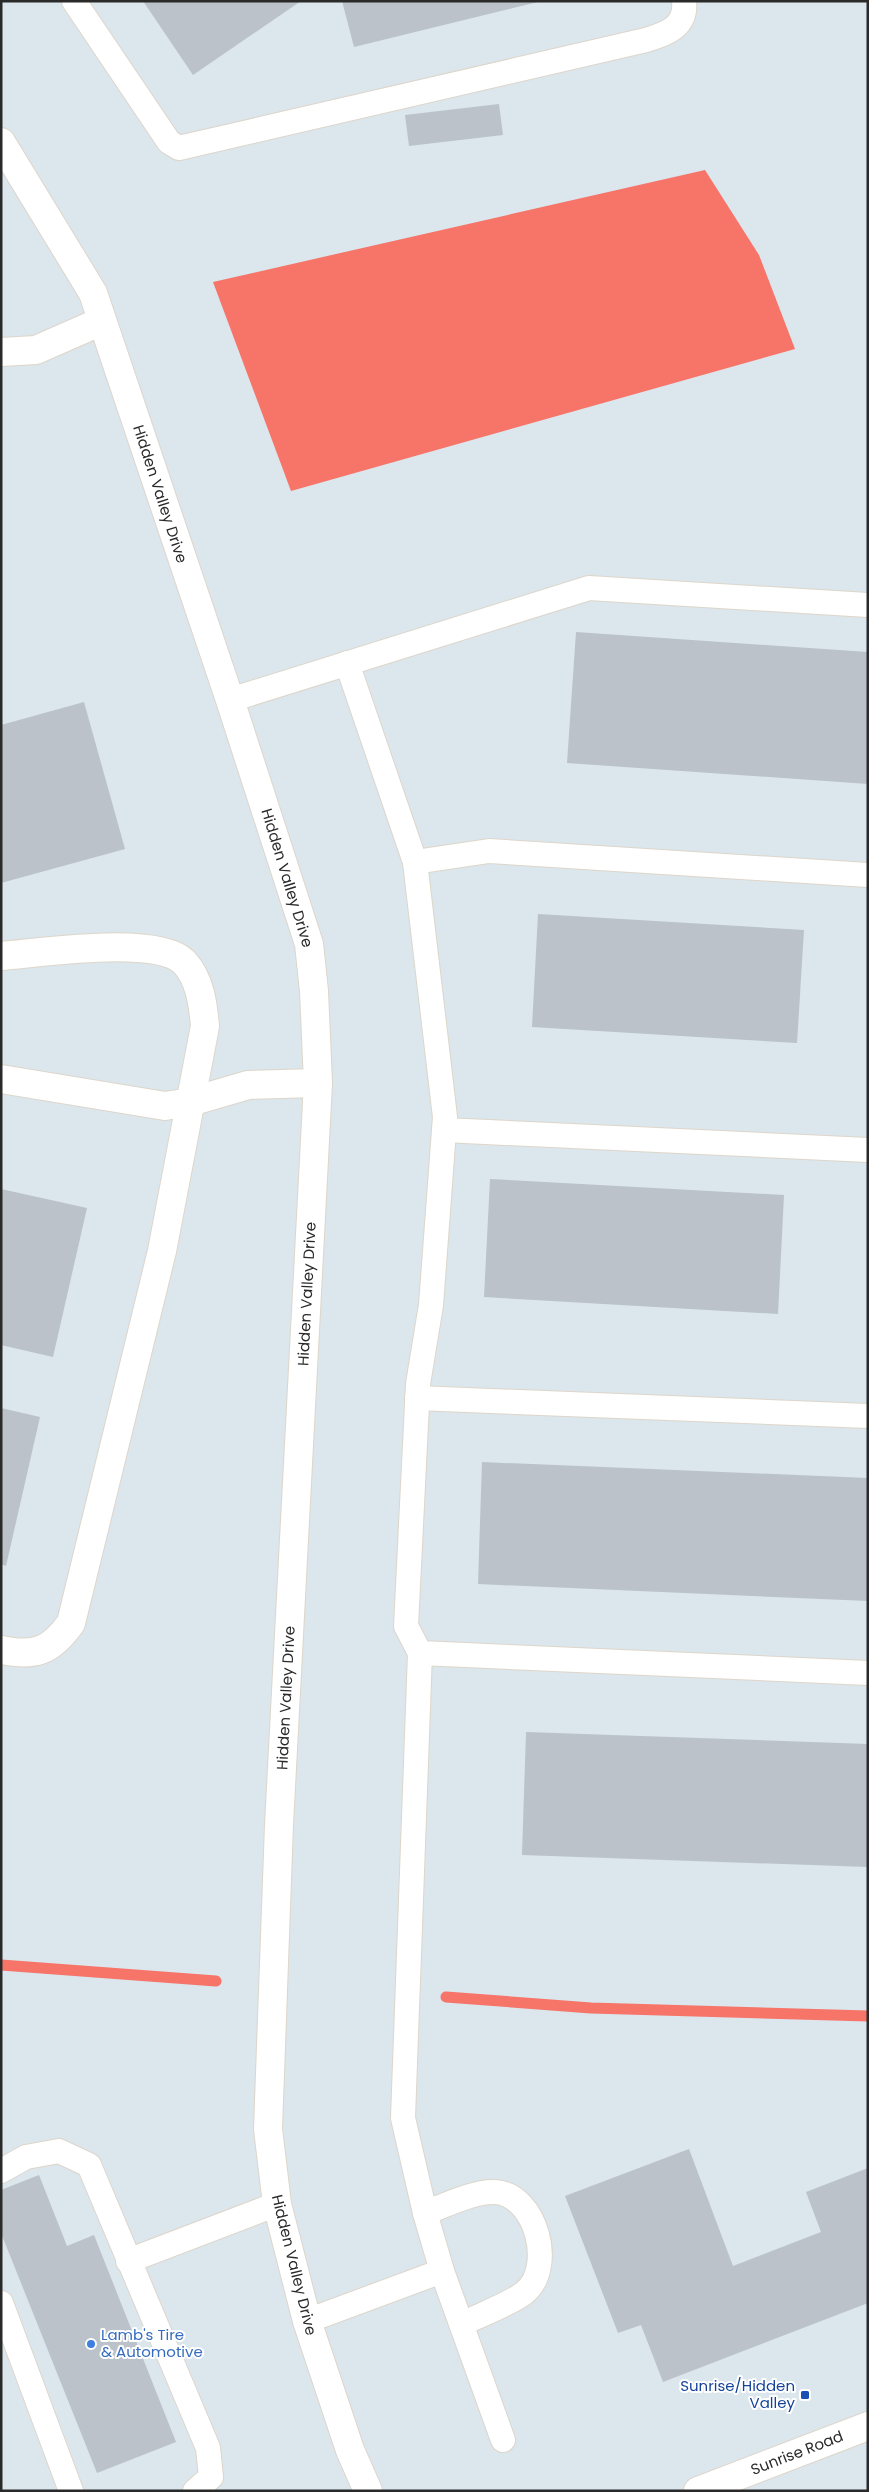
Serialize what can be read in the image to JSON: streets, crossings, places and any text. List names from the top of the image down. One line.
{"streets":{"street":["Hidden Valley Drive","Sunrise Road"]},"places":{"other":["Lamb's Tire & Automotive"],"transit":["Sunrise/Hidden Valley"]}}
